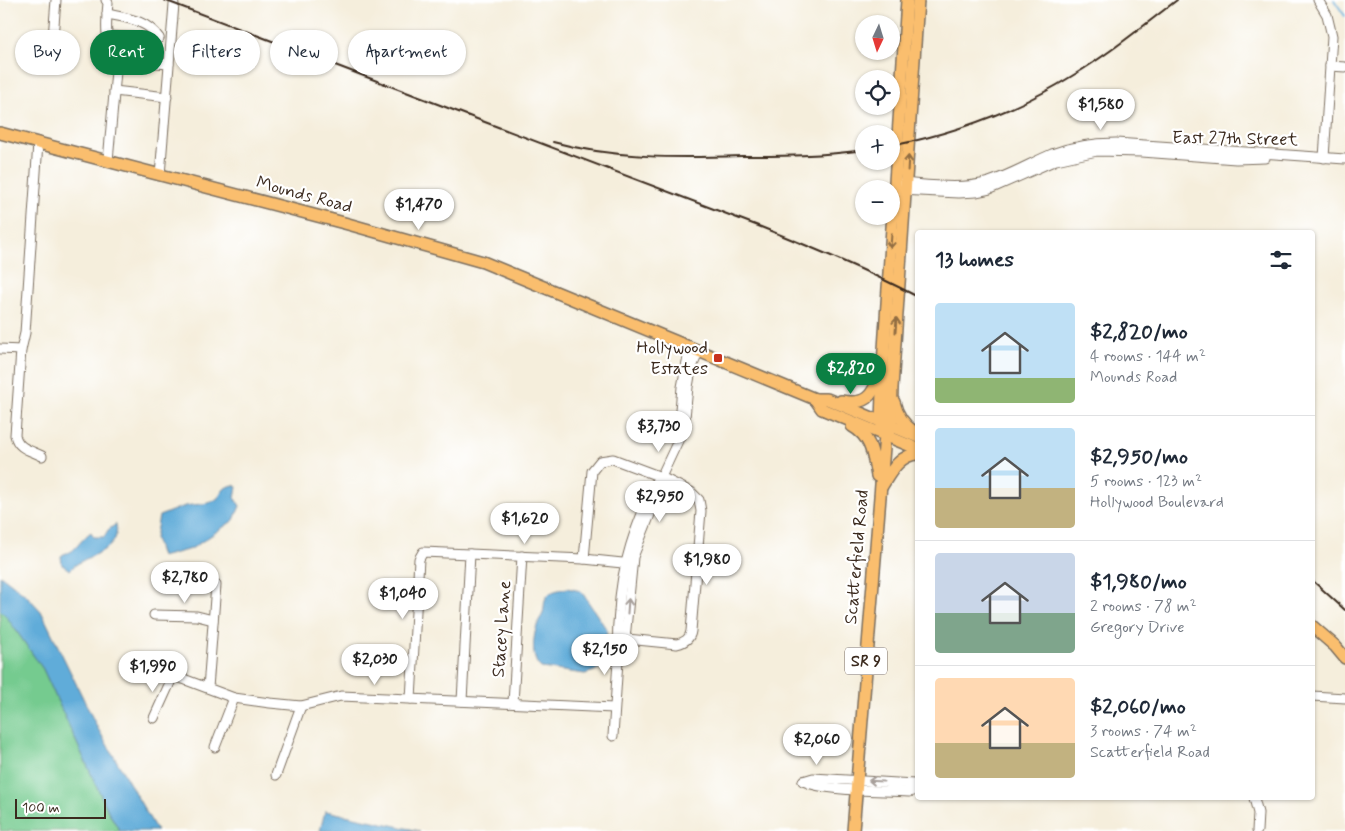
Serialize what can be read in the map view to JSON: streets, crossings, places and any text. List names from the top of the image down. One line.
{"streets":{"main road":["Mounds Road","Scatterfield Road","SR 9"],"street":["East 27th Street","Stacey Lane"]},"crossings":[["East 27th Street","Scatterfield Road"],["Mounds Road","Scatterfield Road"]],"places":{"transit":["Hollywood Estates"]},"scale_bar":"100 m","north":"bottom","page":{"map_buttons":["+","−"],"chip":["Buy","Rent","Filters","New","Apartment"],"price":["$1,580","$1,470","$2,820","$3,730","$2,950","$1,620","$1,980","$2,780","$1,040","$2,150","$2,030","$1,990","$2,060"],"heading":"13 homes","list":[{"name":"$2,820/mo","note":"4 rooms · 144 m² · Mounds Road"},{"name":"$2,950/mo","note":"5 rooms · 123 m² · Hollywood Boulevard"},{"name":"$1,980/mo","note":"2 rooms · 78 m² · Gregory Drive"},{"name":"$2,060/mo","note":"3 rooms · 74 m² · Scatterfield Road"}],"scale":"100 m"}}
